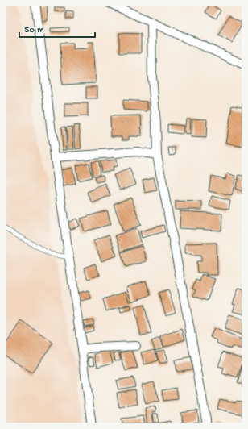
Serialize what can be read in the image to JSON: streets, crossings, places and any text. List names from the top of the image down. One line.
{"scale_bar":"50 m"}
